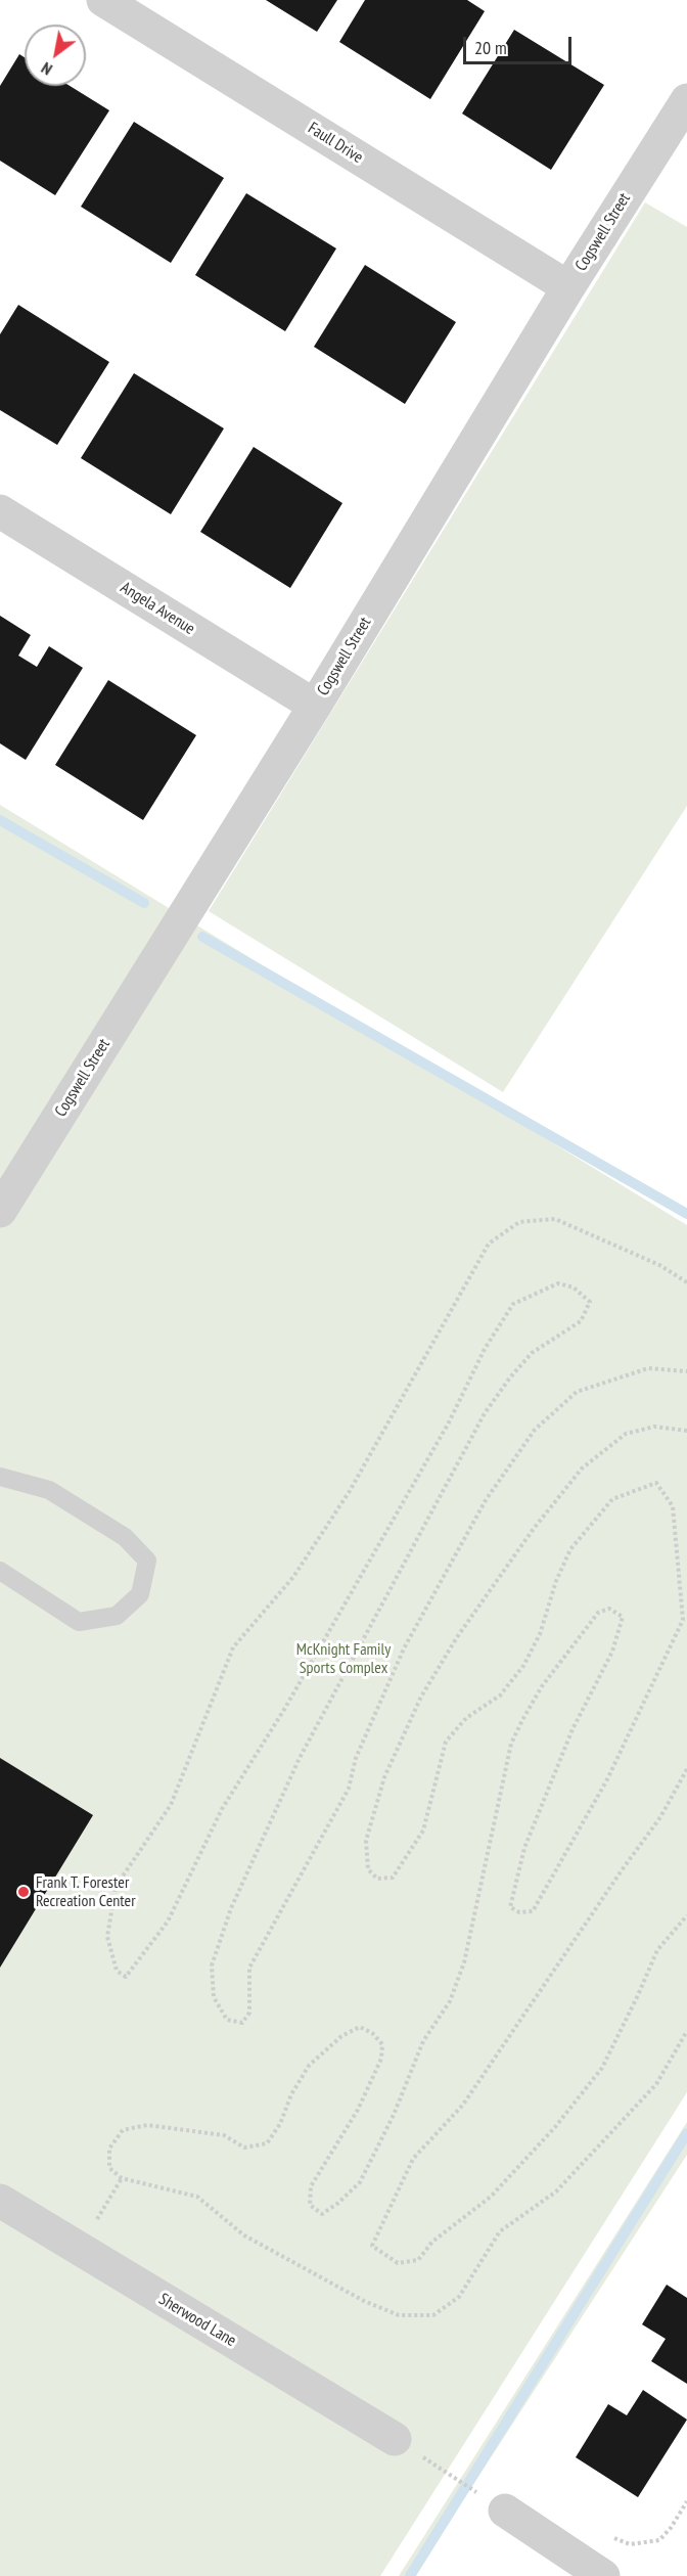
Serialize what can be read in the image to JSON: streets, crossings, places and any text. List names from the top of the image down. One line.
{"streets":{"street":["Faull Drive","Cogswell Street","Angela Avenue","Sherwood Lane"]},"crossings":[["Faull Drive","Cogswell Street"],["Cogswell Street","Angela Avenue"]],"parks":["McKnight Family Sports Complex"],"places":["Frank T. Forester Recreation Center"],"scale_bar":"20 m","north":"bottom left"}
